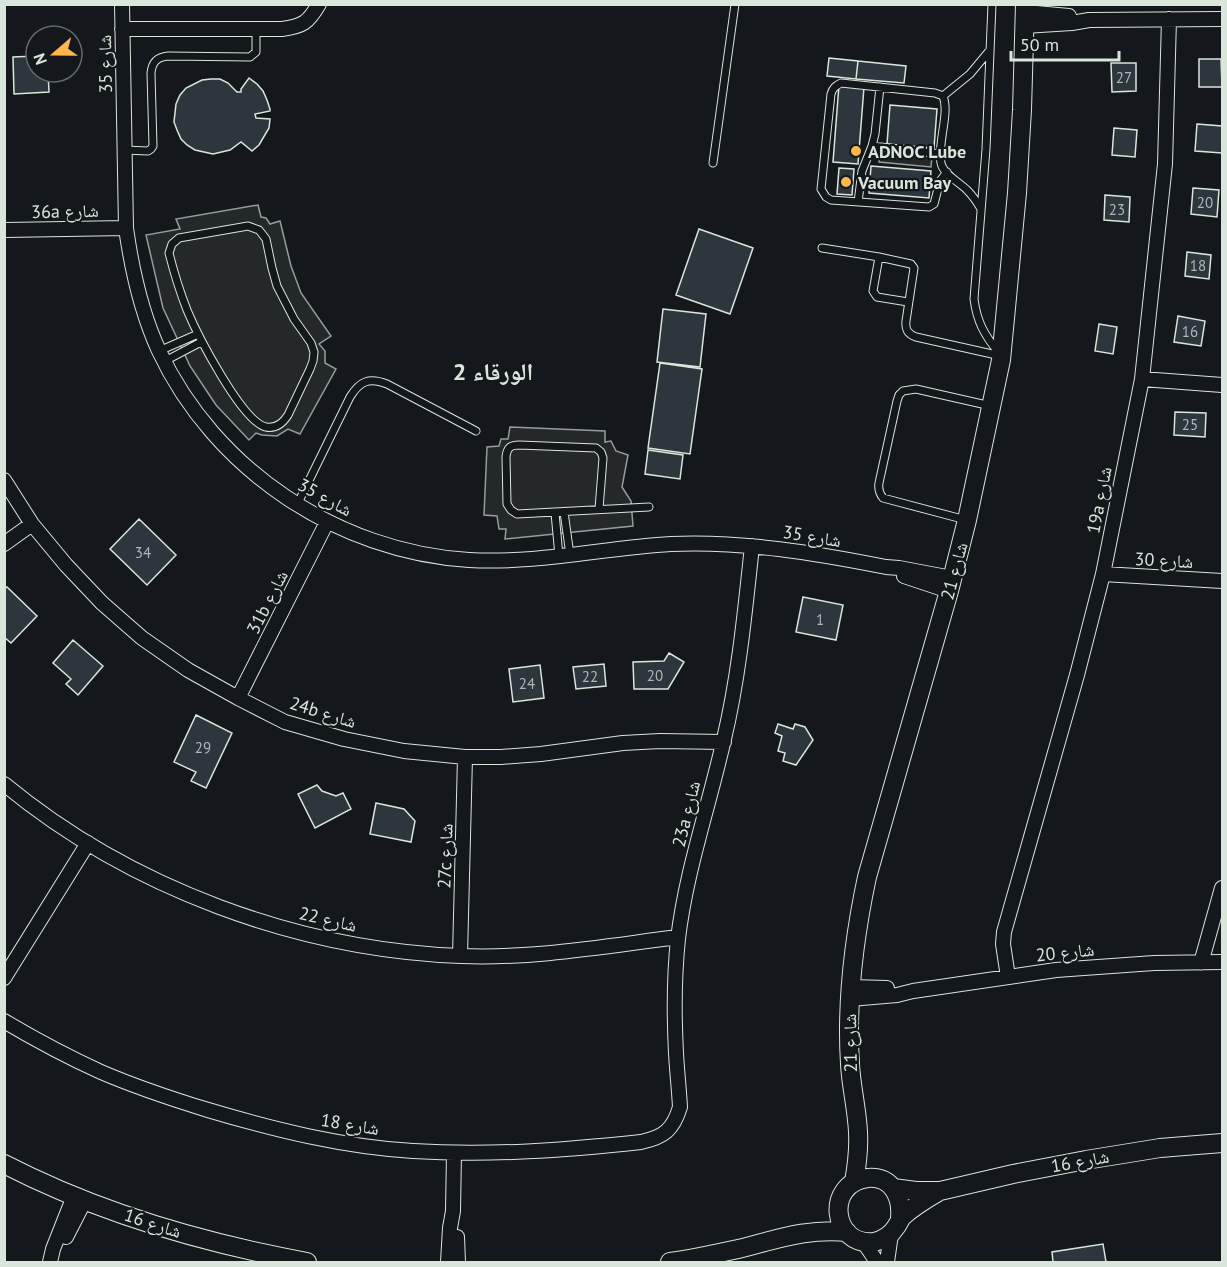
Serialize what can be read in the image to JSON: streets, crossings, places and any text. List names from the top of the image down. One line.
{"streets":{"street":["شارع 35","36a شارع","19a شارع","شارع 30","شارع 21","31b شارع","24b شارع","23a شارع","27c شارع","شارع 22","شارع 20","شارع 18","شارع 16"]},"crossings":[["شارع 35","36a شارع"],["شارع 35","شارع 21"],["شارع 35","31b شارع"],["شارع 35","23a شارع"],["19a شارع","شارع 30"],["19a شارع","شارع 20"],["شارع 21","شارع 20"],["شارع 21","شارع 16"],["31b شارع","24b شارع"],["24b شارع","23a شارع"],["24b شارع","27c شارع"],["23a شارع","شارع 22"],["23a شارع","شارع 18"],["27c شارع","شارع 22"]],"districts":["الورقاء 2"],"places":["ADNOC Lube","Vacuum Bay"],"house_numbers":["27","20","23","18","16","25","34","1","20","22","24","29"],"scale_bar":"50 m","north":"left"}
